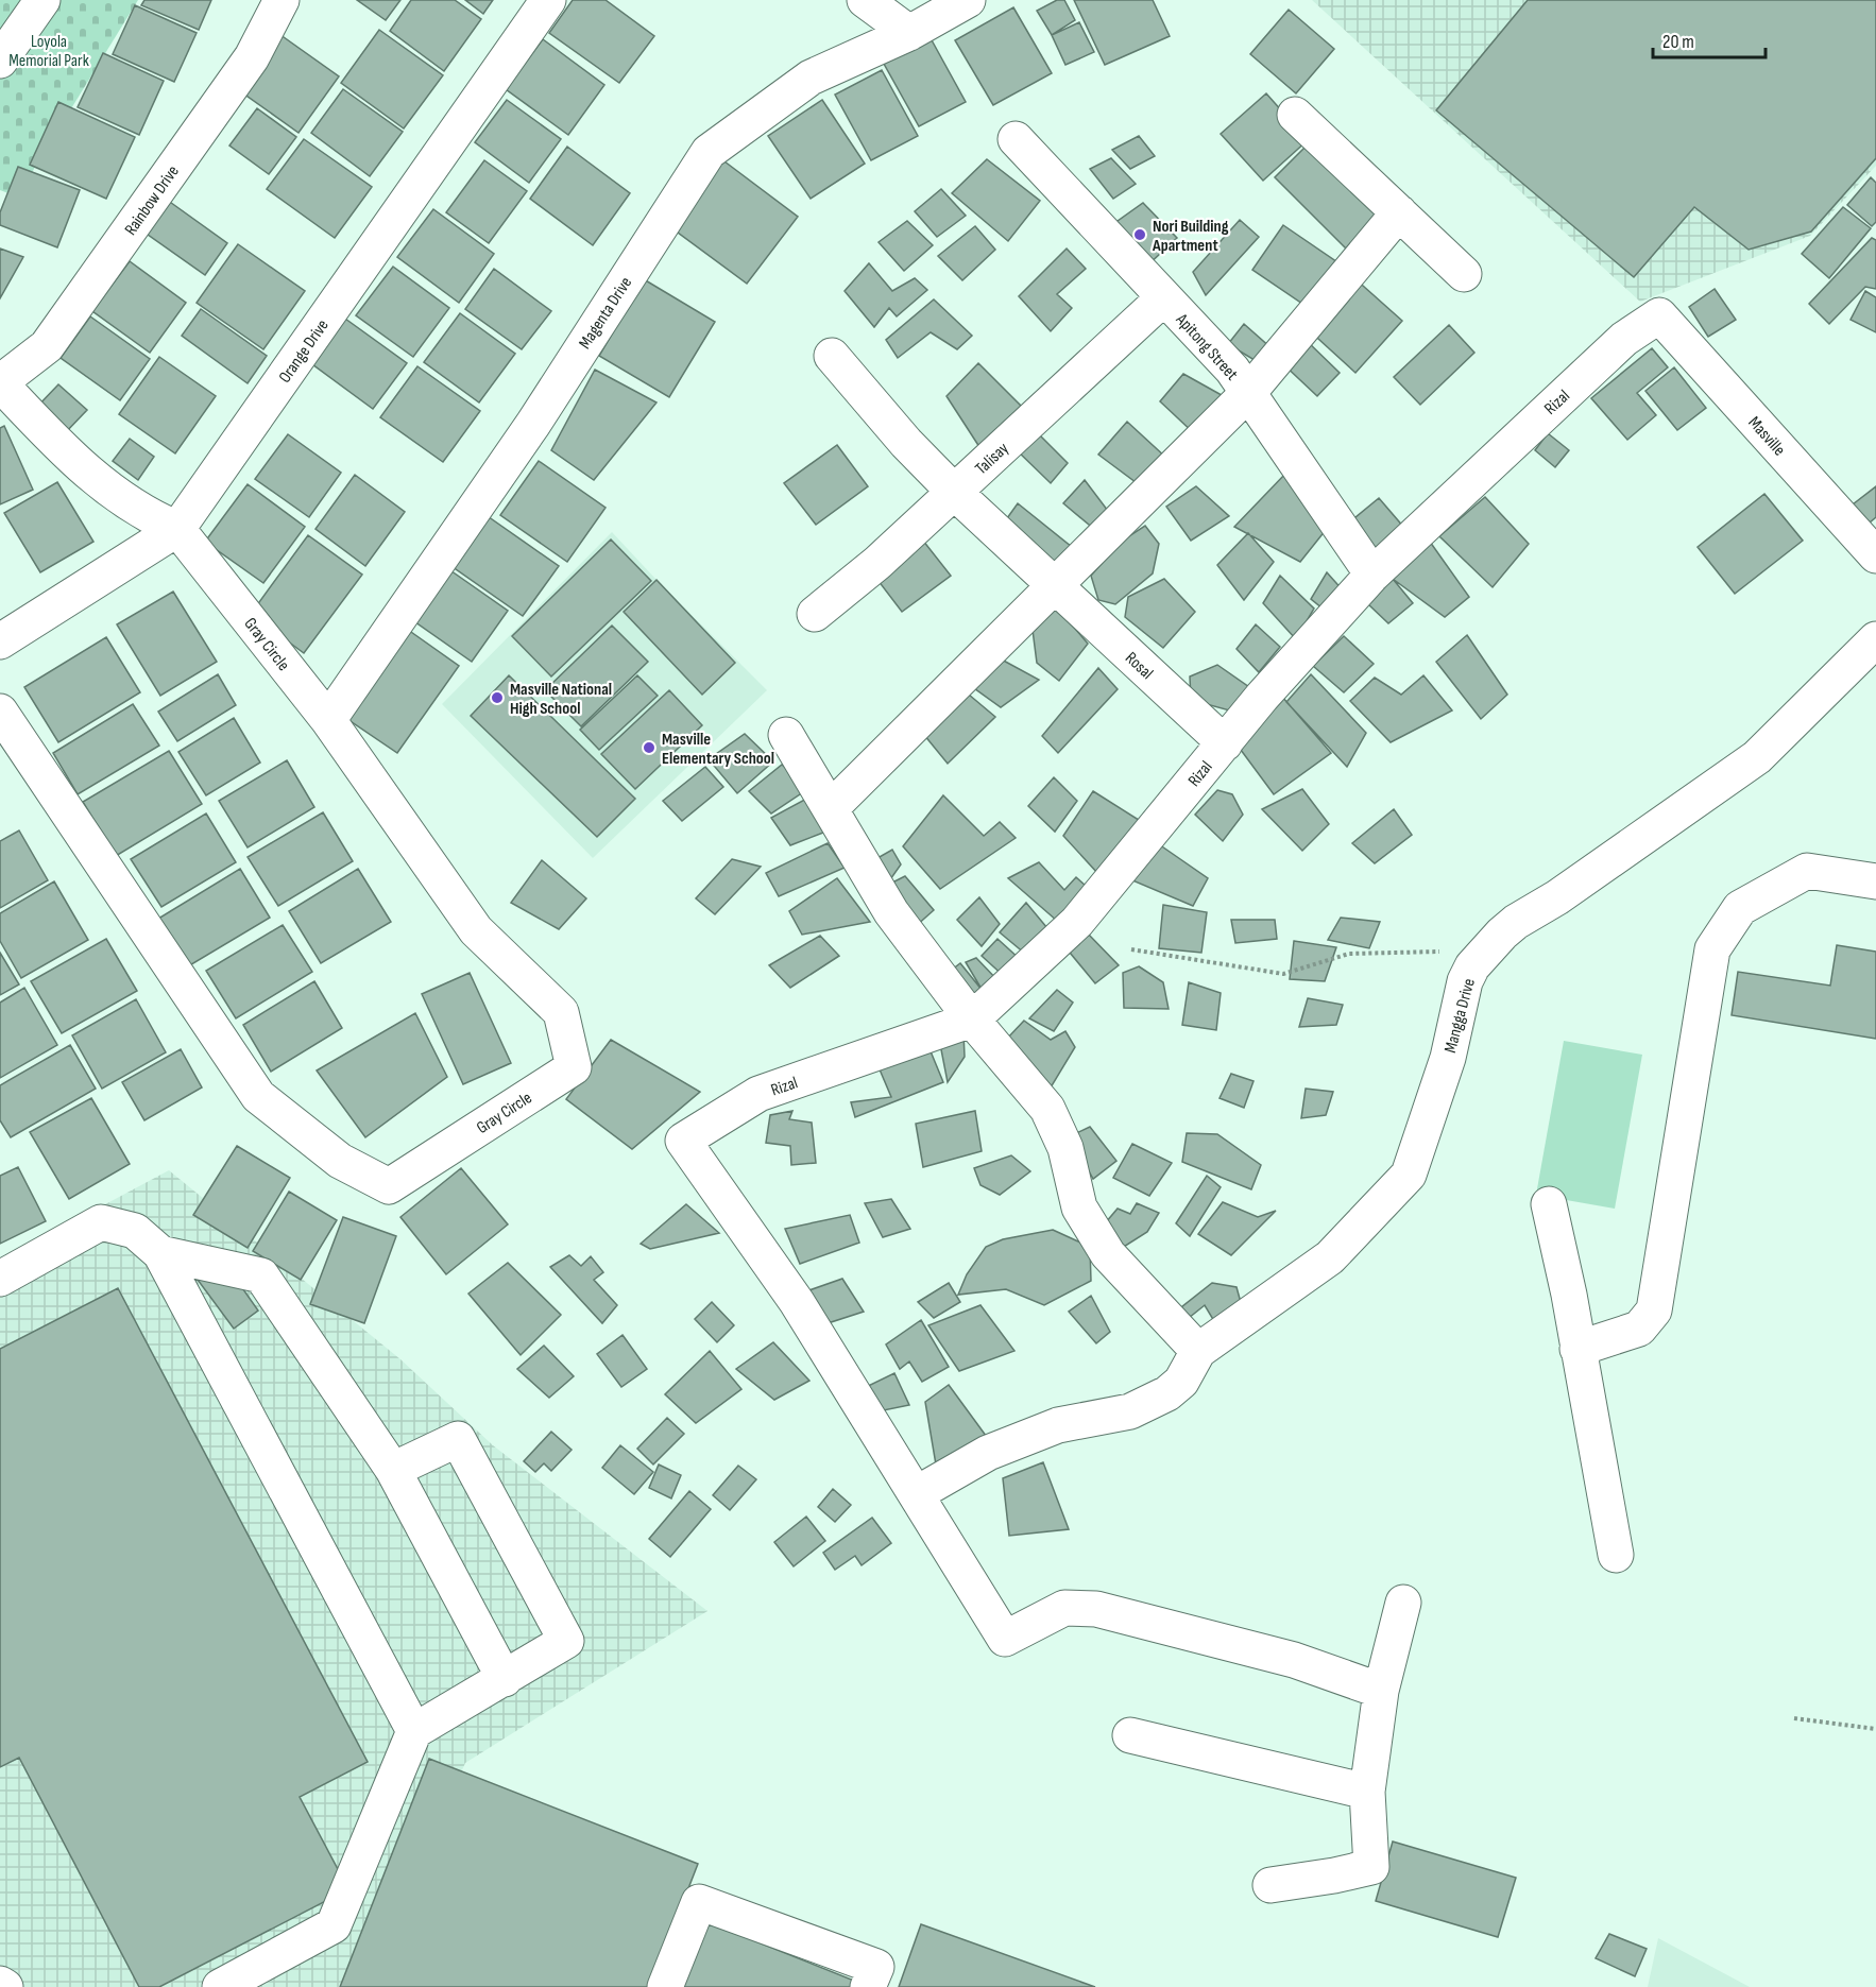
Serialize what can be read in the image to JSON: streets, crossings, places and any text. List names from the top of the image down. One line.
{"streets":{"street":["Rainbow Drive","Magenta Drive","Apitong Street","Orange Drive","Rizal","Masville","Talisay","Gray Circle","Rosal","Mangga Drive"]},"crossings":[["Magenta Drive","Gray Circle"],["Apitong Street","Rizal"],["Apitong Street","Talisay"],["Orange Drive","Gray Circle"],["Rizal","Masville"],["Rizal","Rosal"],["Rizal","Mangga Drive"],["Talisay","Rosal"]],"parks":["Loyola Memorial Park"],"places":["Nori Building Apartment","Masville National High School","Masville Elementary School"],"scale_bar":"20 m"}
